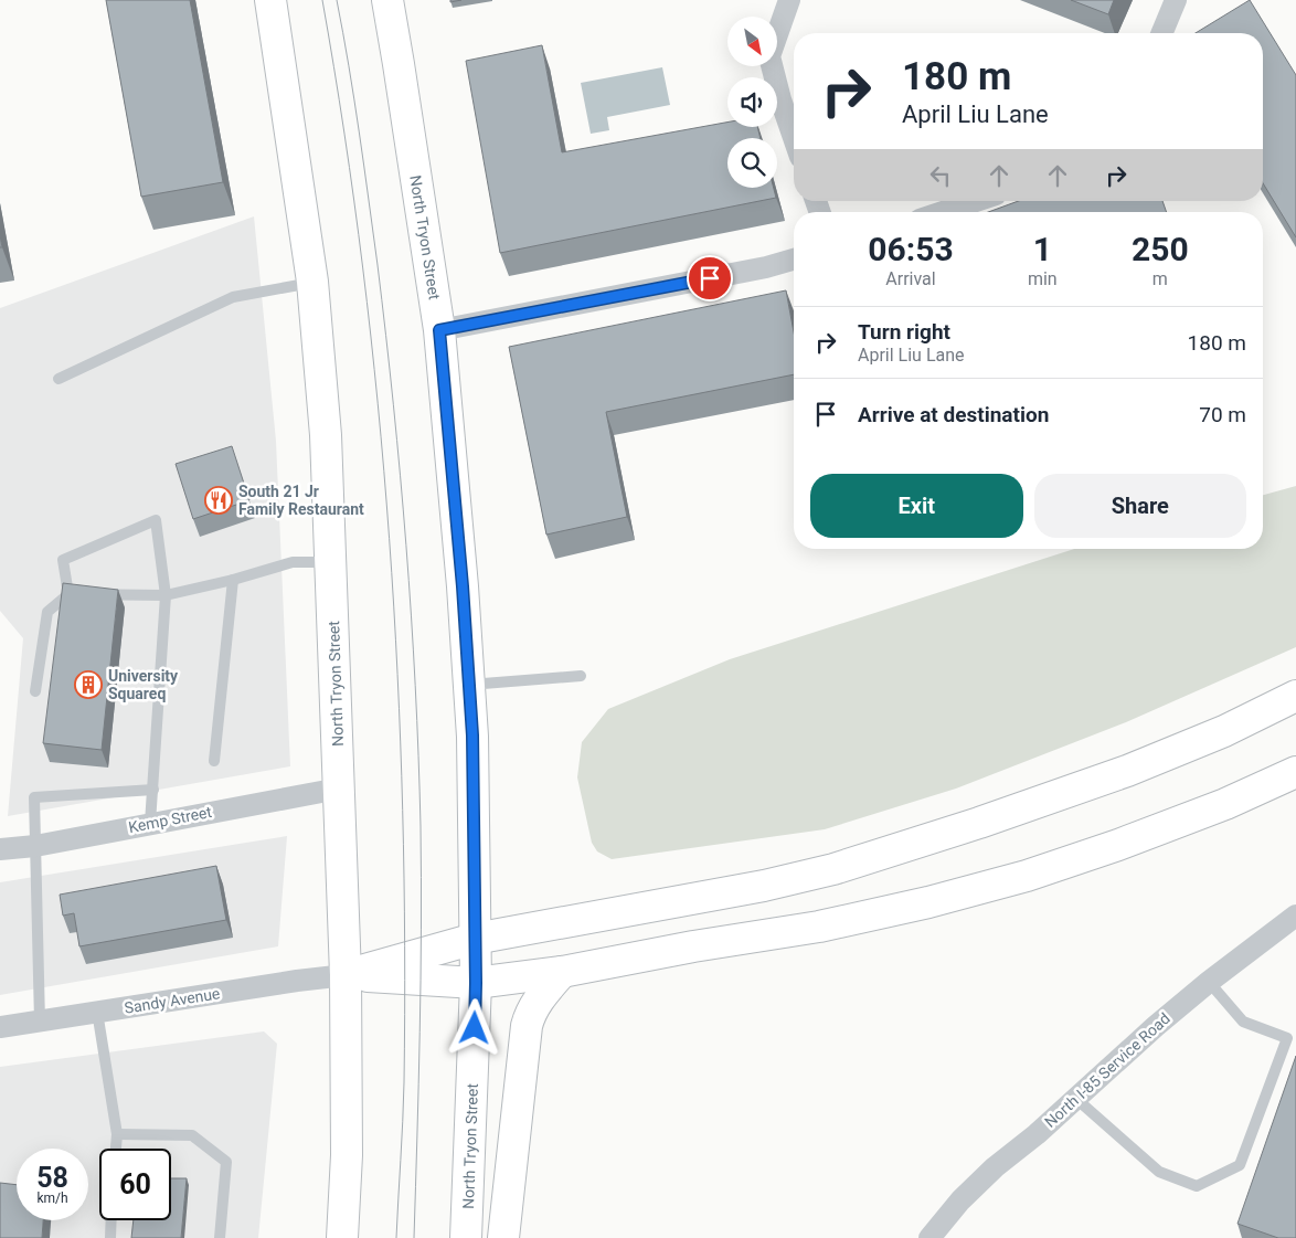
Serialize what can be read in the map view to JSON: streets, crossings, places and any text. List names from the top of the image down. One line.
{"streets":{"main road":["North Tryon Street"],"street":["Kemp Street","Sandy Avenue","North I-85 Service Road"]},"crossings":[["North Tryon Street","Kemp Street"],["North Tryon Street","Sandy Avenue"]],"places":{"restaurant":["South 21 Jr Family Restaurant"],"building":["University Squareq"]},"north":"bottom right","page":{"turn":["180 m","April Liu Lane"],"eta":["06:53","Arrival","1","min","250","m"],"list":[{"name":"Turn right","note":"April Liu Lane","value":"180 m"},{"name":"Arrive at destination","value":"70 m"}],"buttons":["Exit","Share"],"speed":"58 km/h","limit":"60"}}
